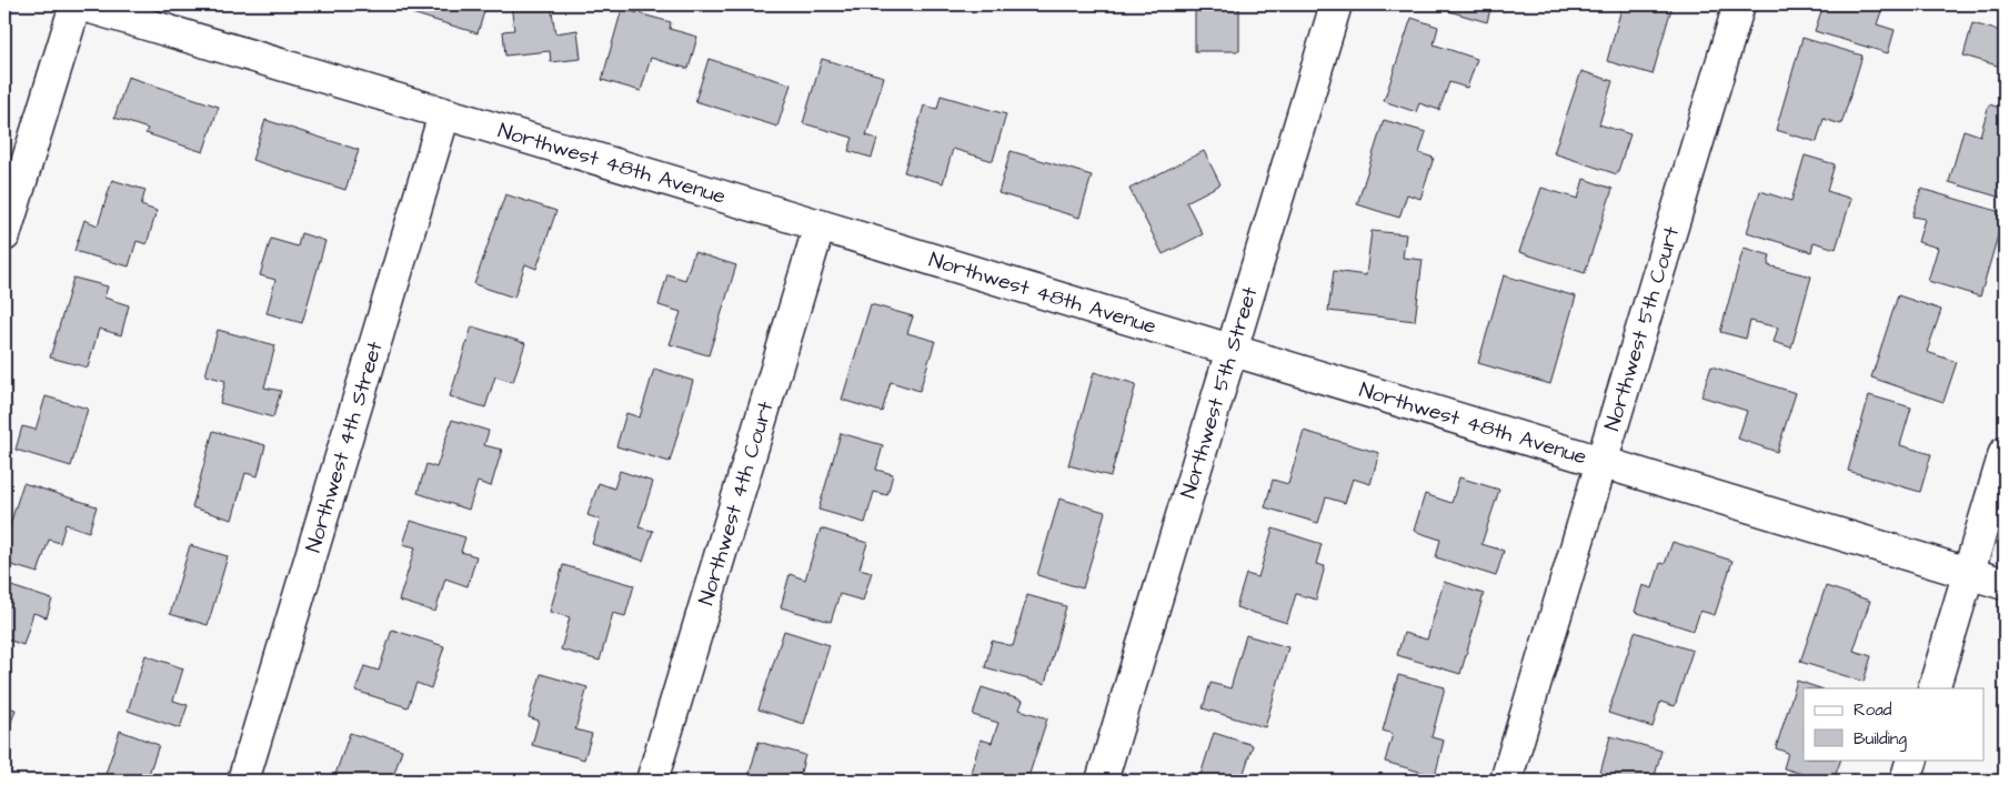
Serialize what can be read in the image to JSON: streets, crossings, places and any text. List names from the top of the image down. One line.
{"streets":{"street":["Northwest 48th Avenue","Northwest 5th Court","Northwest 5th Street","Northwest 4th Street","Northwest 4th Court"]},"crossings":[["Northwest 48th Avenue","Northwest 5th Court"],["Northwest 48th Avenue","Northwest 5th Street"],["Northwest 48th Avenue","Northwest 4th Street"],["Northwest 48th Avenue","Northwest 4th Court"]],"legend":["Road","Building"]}
